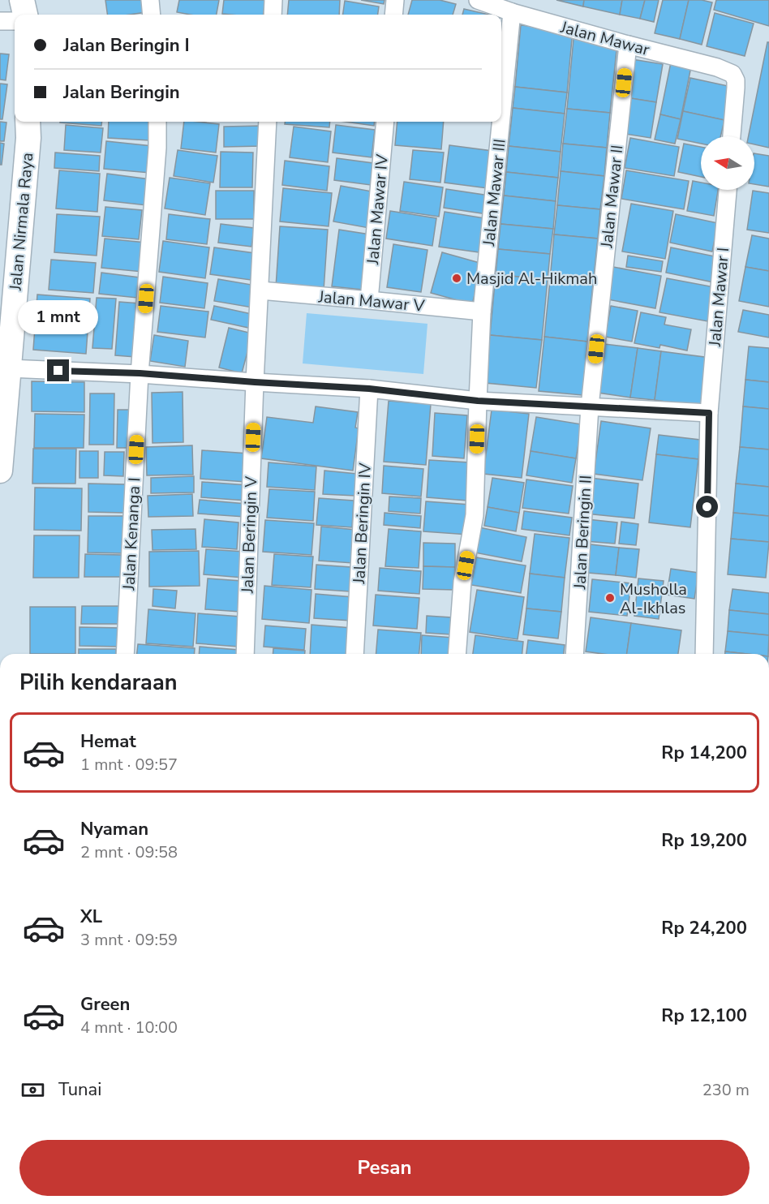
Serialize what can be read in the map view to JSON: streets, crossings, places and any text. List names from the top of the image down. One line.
{"streets":{"main road":["Jalan Nirmala Raya"],"street":["Jalan Mawar","Jalan Mawar III","Jalan Mawar II","Jalan Mawar IV","Jalan Mawar I","Jalan Mawar V","Jalan Beringin IV","Jalan Beringin II","Jalan Kenanga I","Jalan Beringin V"]},"crossings":[["Jalan Mawar","Jalan Mawar III"],["Jalan Mawar","Jalan Mawar II"],["Jalan Mawar III","Jalan Mawar V"],["Jalan Mawar II","Jalan Beringin II"],["Jalan Mawar IV","Jalan Mawar V"]],"places":["Masjid Al-Hikmah","Musholla Al-Ikhlas"],"north":"left","page":{"banner":["Jalan Beringin I","Jalan Beringin"],"bubble":"1 mnt","heading":"Pilih kendaraan","list":[{"name":"Hemat","note":"1 mnt · 09:57","value":"Rp 14,200"},{"name":"Nyaman","note":"2 mnt · 09:58","value":"Rp 19,200"},{"name":"XL","note":"3 mnt · 09:59","value":"Rp 24,200"},{"name":"Green","note":"4 mnt · 10:00","value":"Rp 12,100"}],"pay":["Tunai","230 m"],"buttons":"Pesan"}}
